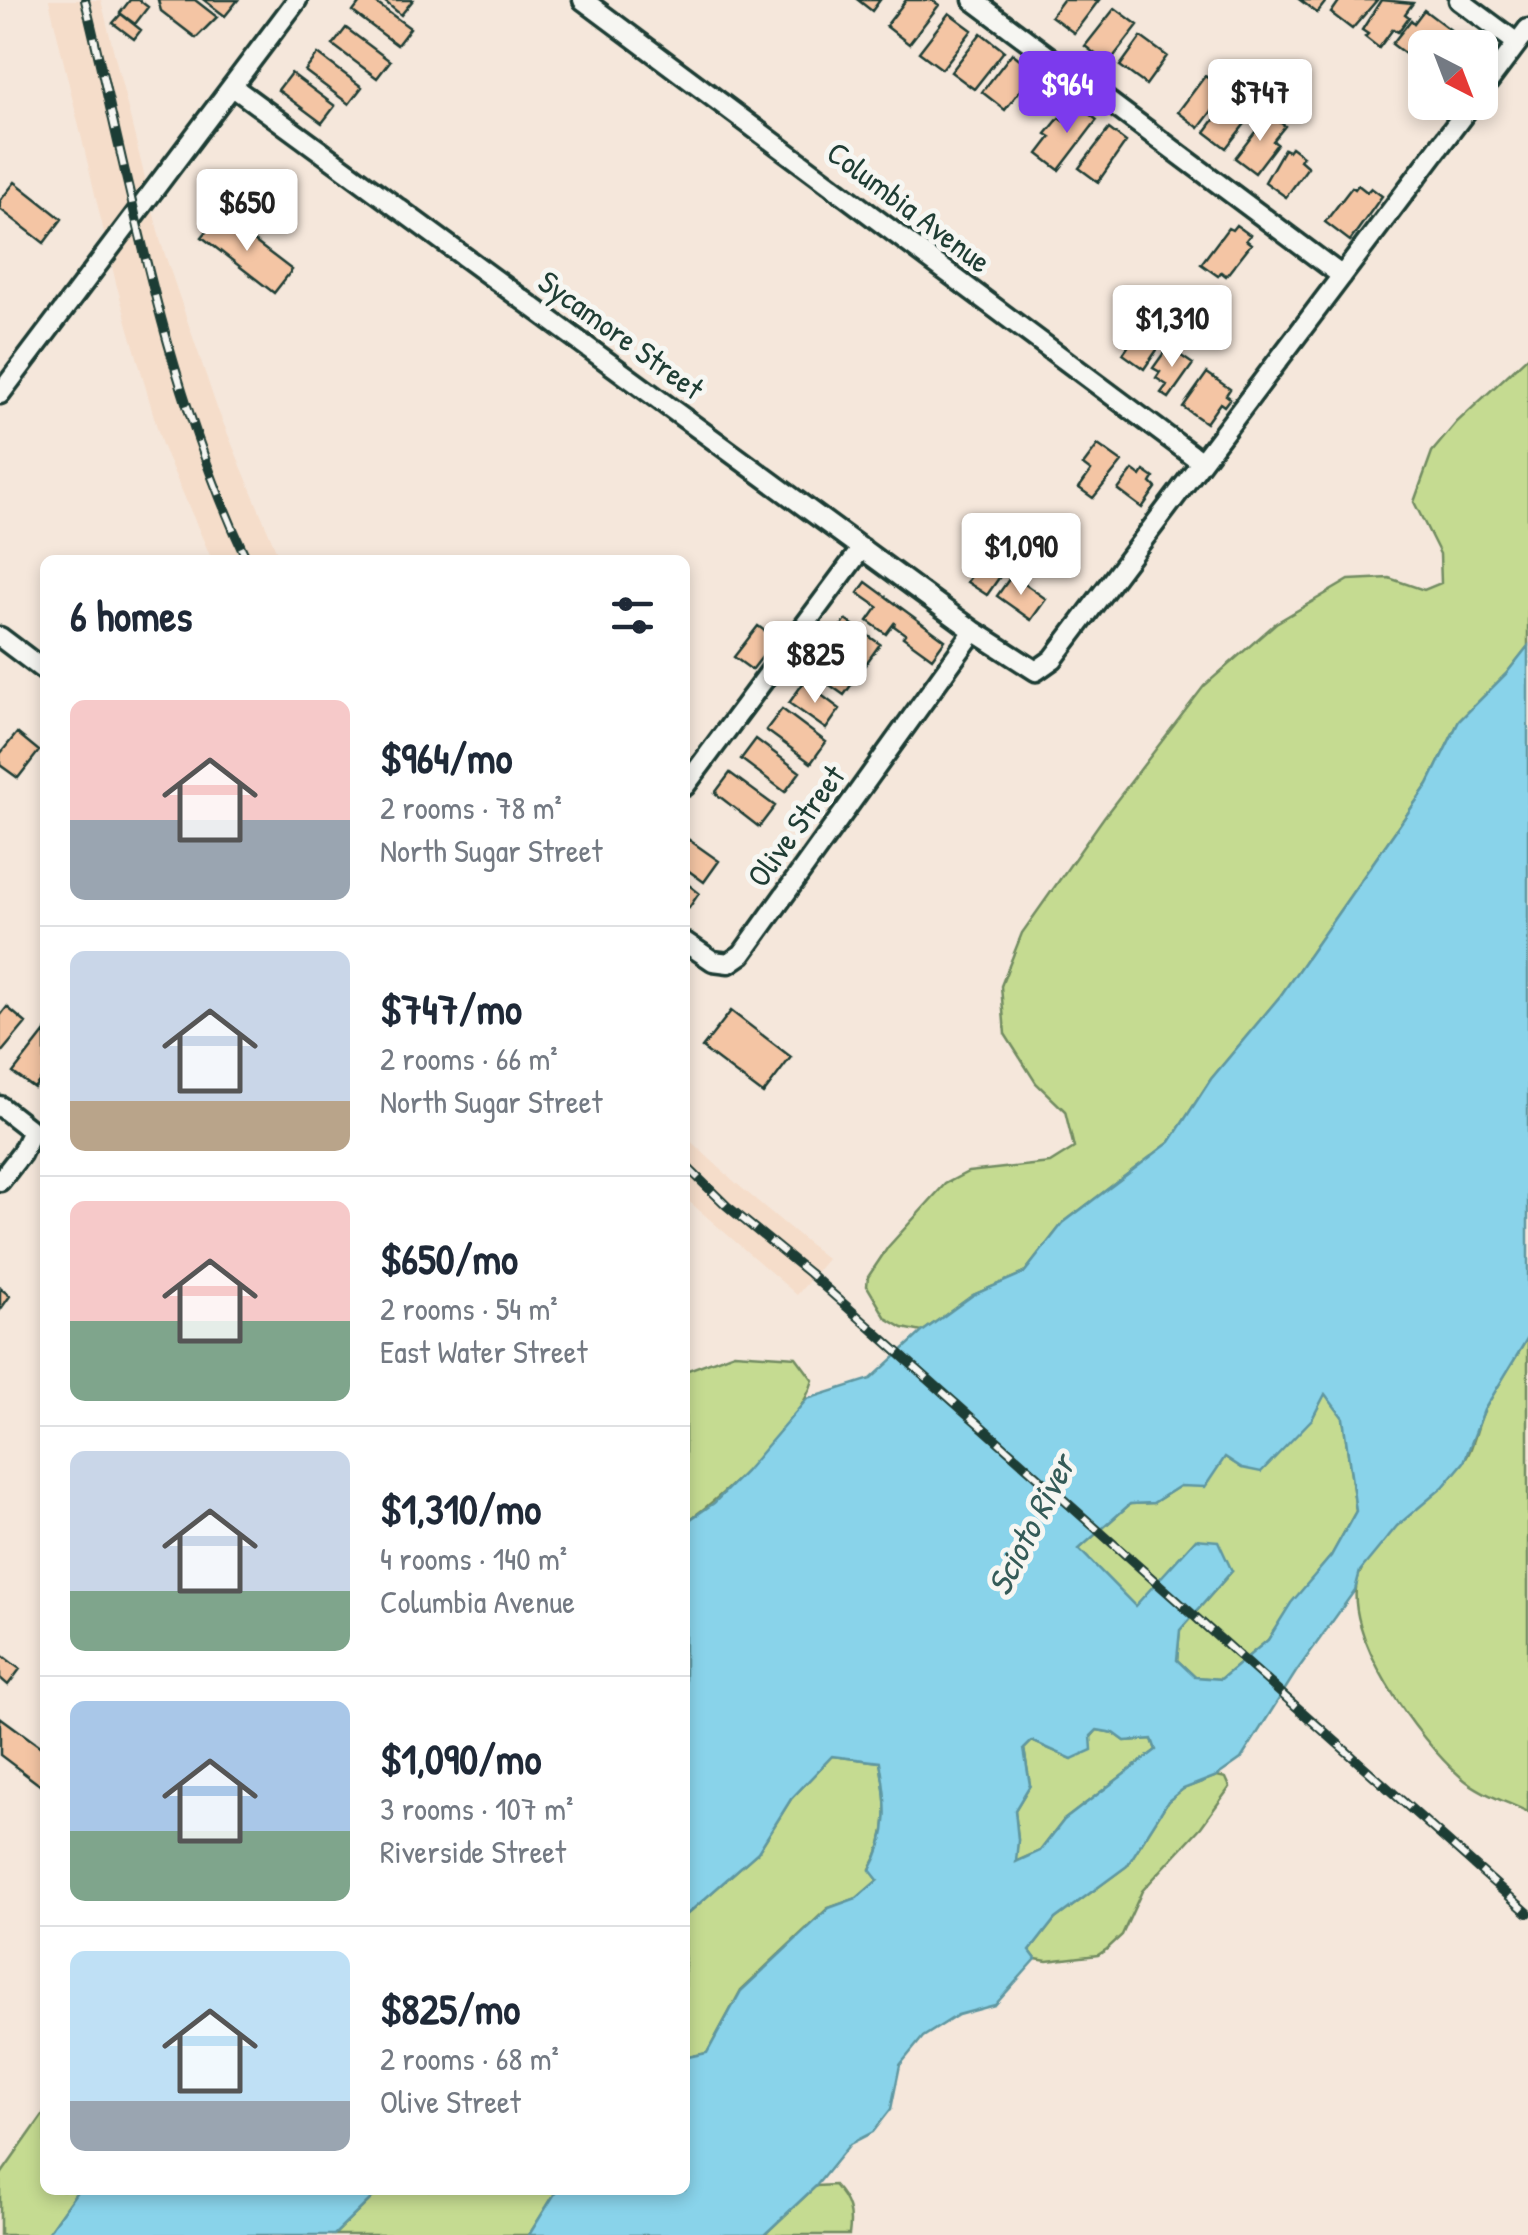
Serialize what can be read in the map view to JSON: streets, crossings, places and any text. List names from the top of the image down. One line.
{"streets":{"street":["Columbia Avenue","Sycamore Street","Olive Street"]},"crossings":[["Columbia Avenue","Sycamore Street"],["Sycamore Street","Olive Street"]],"water":["Scioto River"],"north":"bottom right","page":{"price":["$964","$747","$650","$1,310","$1,090","$825"],"heading":"6 homes","list":[{"name":"$964/mo","note":"2 rooms · 78 m² · North Sugar Street"},{"name":"$747/mo","note":"2 rooms · 66 m² · North Sugar Street"},{"name":"$650/mo","note":"2 rooms · 54 m² · East Water Street"},{"name":"$1,310/mo","note":"4 rooms · 140 m² · Columbia Avenue"},{"name":"$1,090/mo","note":"3 rooms · 107 m² · Riverside Street"},{"name":"$825/mo","note":"2 rooms · 68 m² · Olive Street"}]}}
